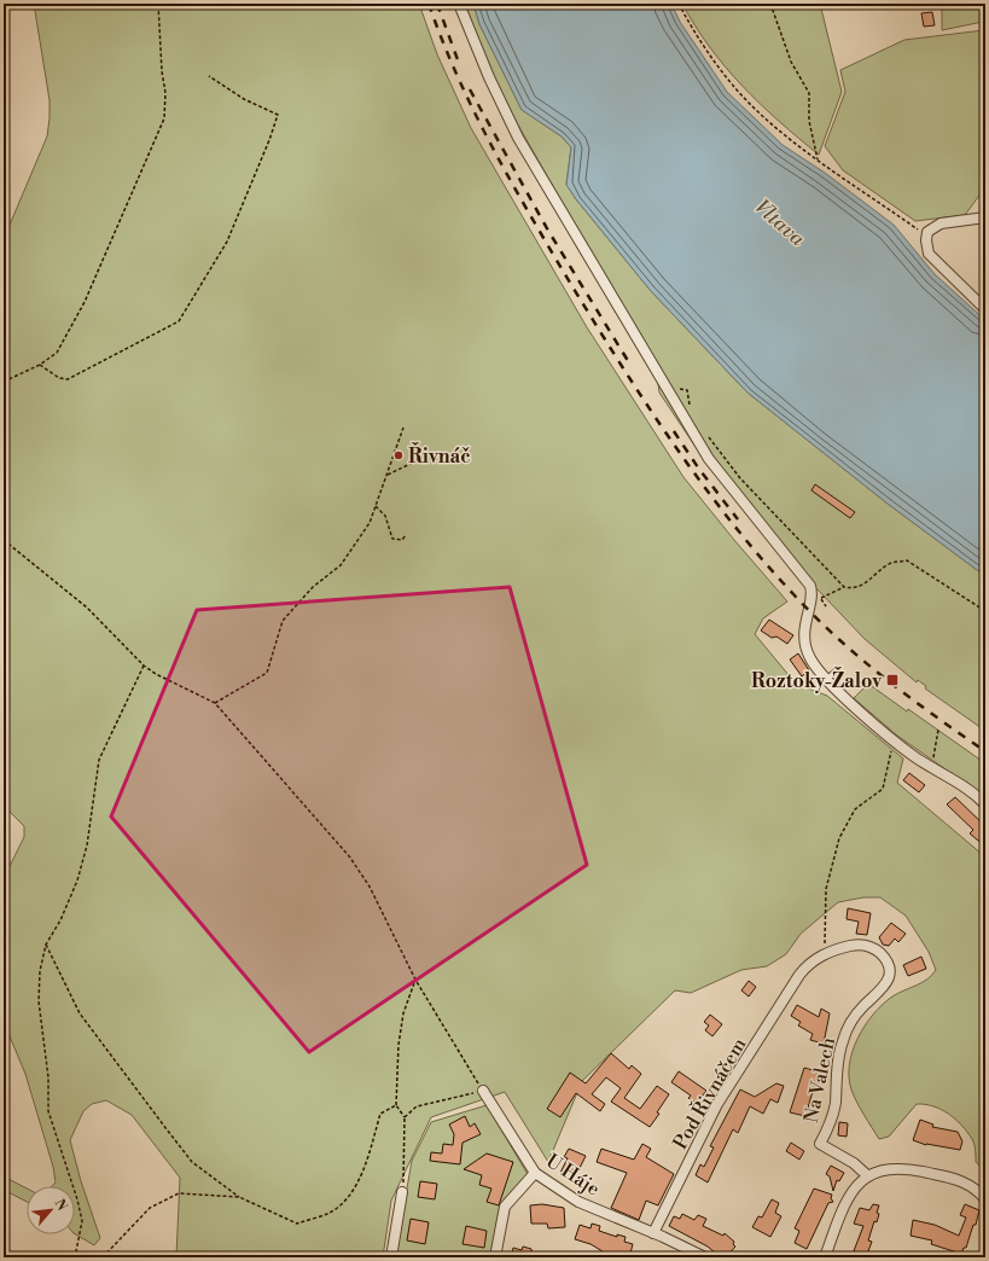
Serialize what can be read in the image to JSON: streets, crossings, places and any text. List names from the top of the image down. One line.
{"streets":{"street":["Na Valech","Pod Řivnáčem","U Háje"]},"crossings":[["Na Valech","Pod Řivnáčem"],["Pod Řivnáčem","U Háje"]],"water":["Vltava"],"places":{"other":["Řivnáč"],"transit":["Roztoky-Žalov"]},"north":"top right"}
